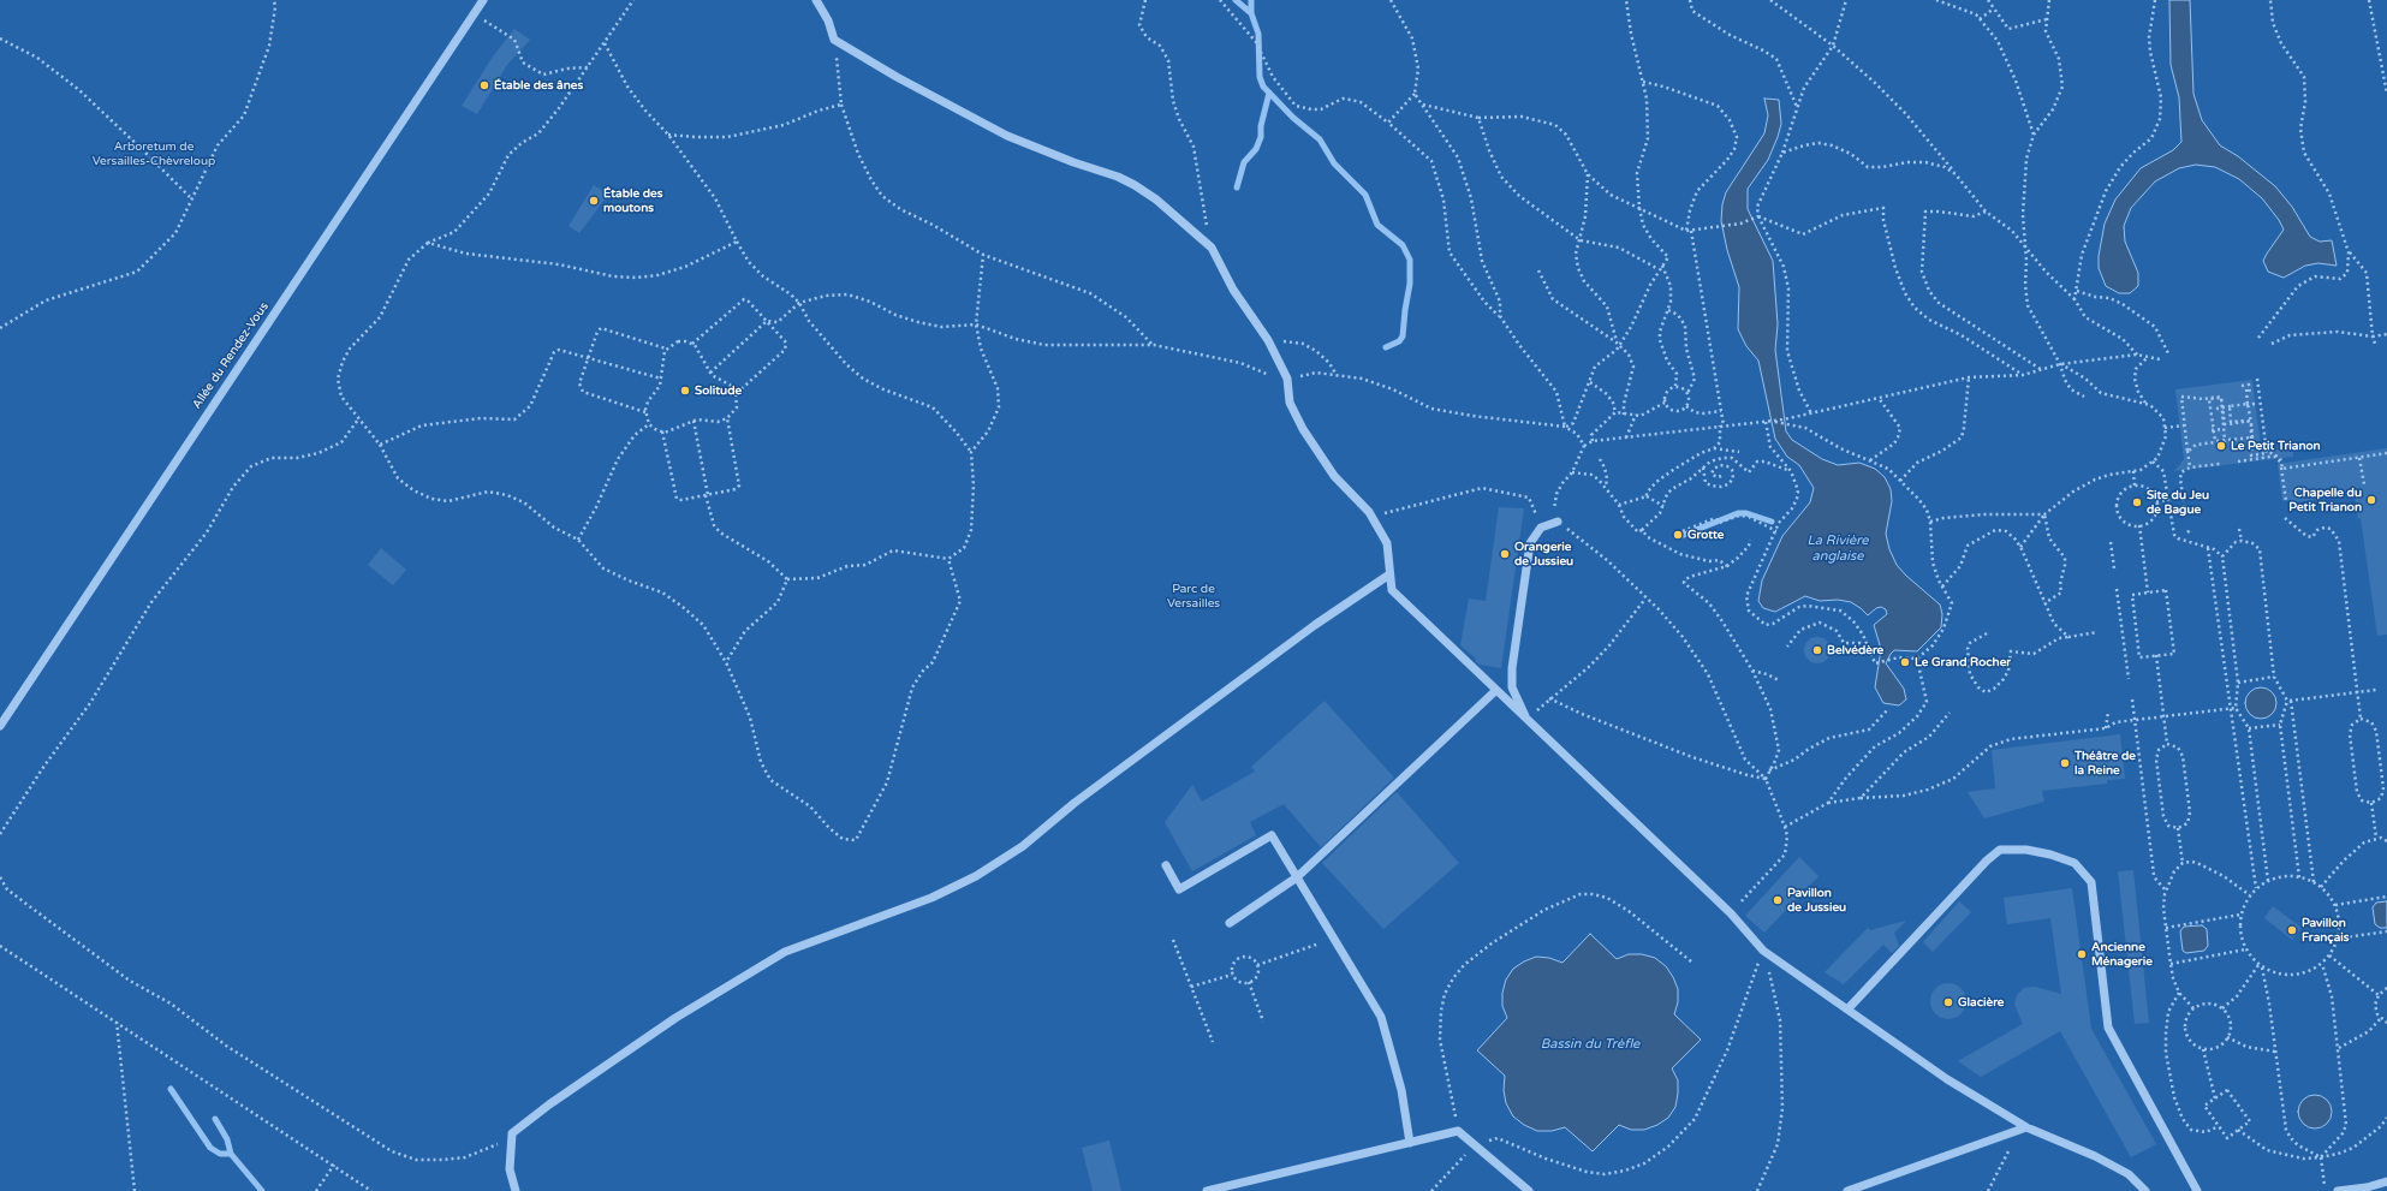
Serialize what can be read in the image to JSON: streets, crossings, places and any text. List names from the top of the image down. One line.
{"streets":{"lane":["Allée du Rendez-Vous"]},"water":["La Rivière anglaise","Bassin du Trèfle"],"parks":["Arboretum de Versailles-Chèvreloup","Parc de Versailles"],"places":["Étable des ânes","Étable des moutons","Solitude","Le Petit Trianon","Chapelle du Petit Trianon","Site du Jeu de Bague","Grotte","Orangerie de Jussieu","Belvédère","Le Grand Rocher","Théâtre de la Reine","Pavillon de Jussieu","Pavillon Français","Ancienne Ménagerie","Glacière"]}
